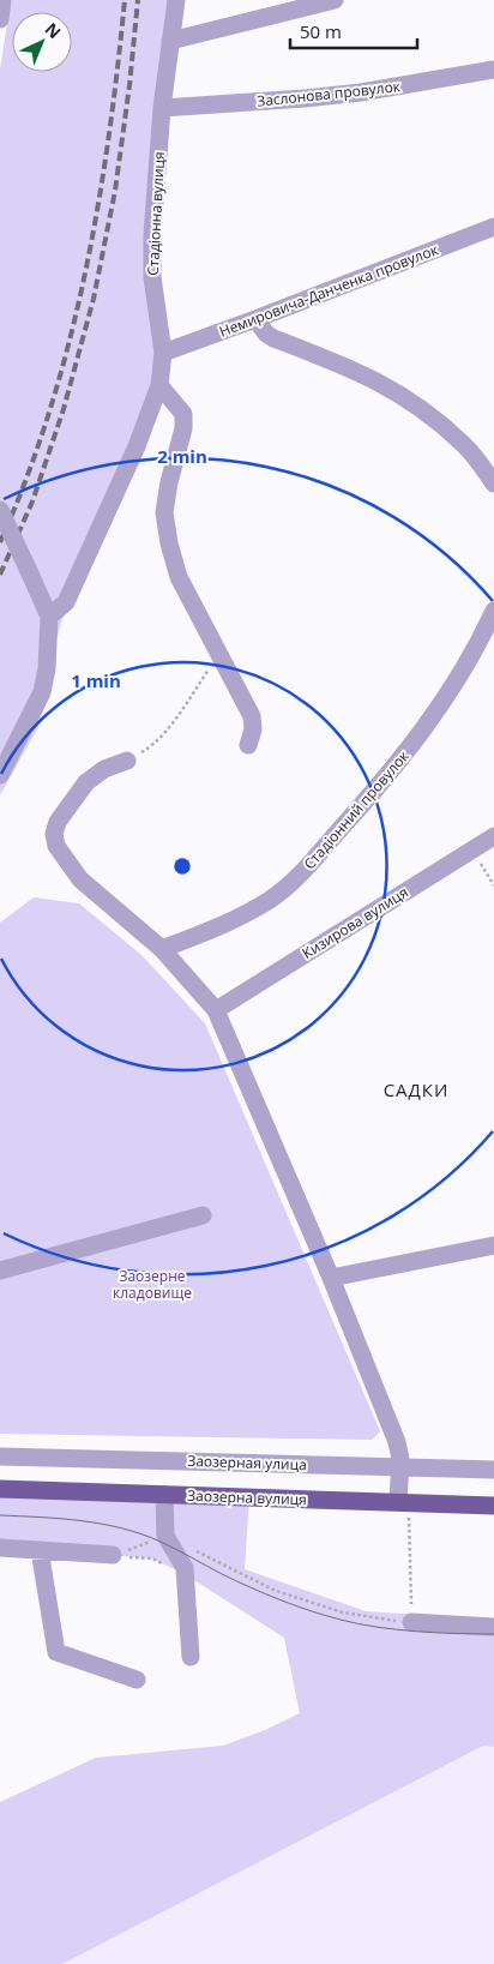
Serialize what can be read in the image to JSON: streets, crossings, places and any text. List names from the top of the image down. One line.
{"streets":{"main road":["Заозерна вулиця"],"street":["Заслонова провулок","Стадіонна вулиця","Немировича-Данченка провулок","Стадіонний провулок","Кизирова вулиця","Заозерная улица"]},"crossings":[["Заслонова провулок","Стадіонна вулиця"],["Стадіонна вулиця","Немировича-Данченка провулок"]],"districts":["САДКИ"],"parks":["Заозерне кладовище"],"scale_bar":"50 m","north":"top right","rings":["2 min","1 min"]}
